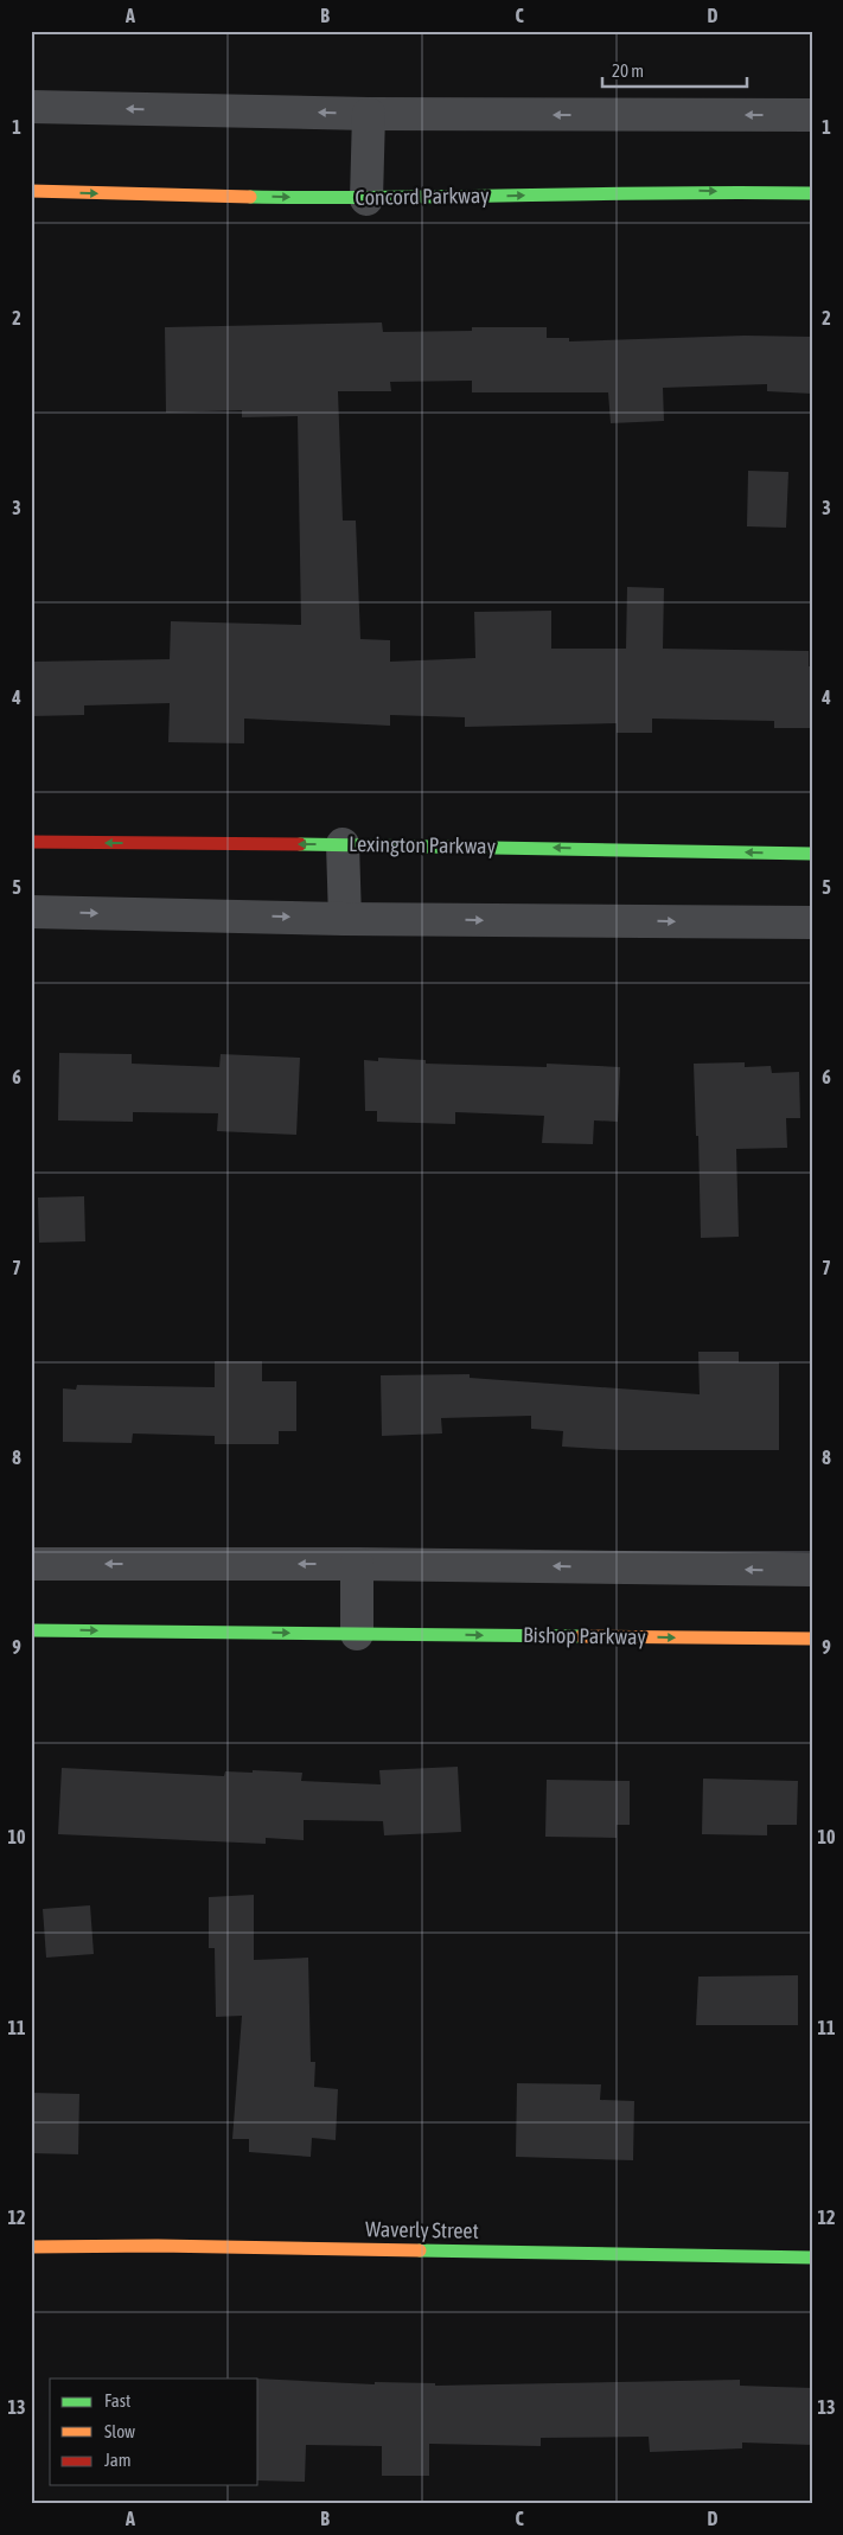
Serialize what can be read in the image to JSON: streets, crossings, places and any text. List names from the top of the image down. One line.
{"streets":{"street":["Concord Parkway","Lexington Parkway","Bishop Parkway","Waverly Street"]},"legend":["Fast","Slow","Jam"],"scale_bar":"20 m","grid":{"columns":["A","B","C","D"],"rows":["1","2","3","4","5","6","7","8","9","10","11","12","13"]}}
